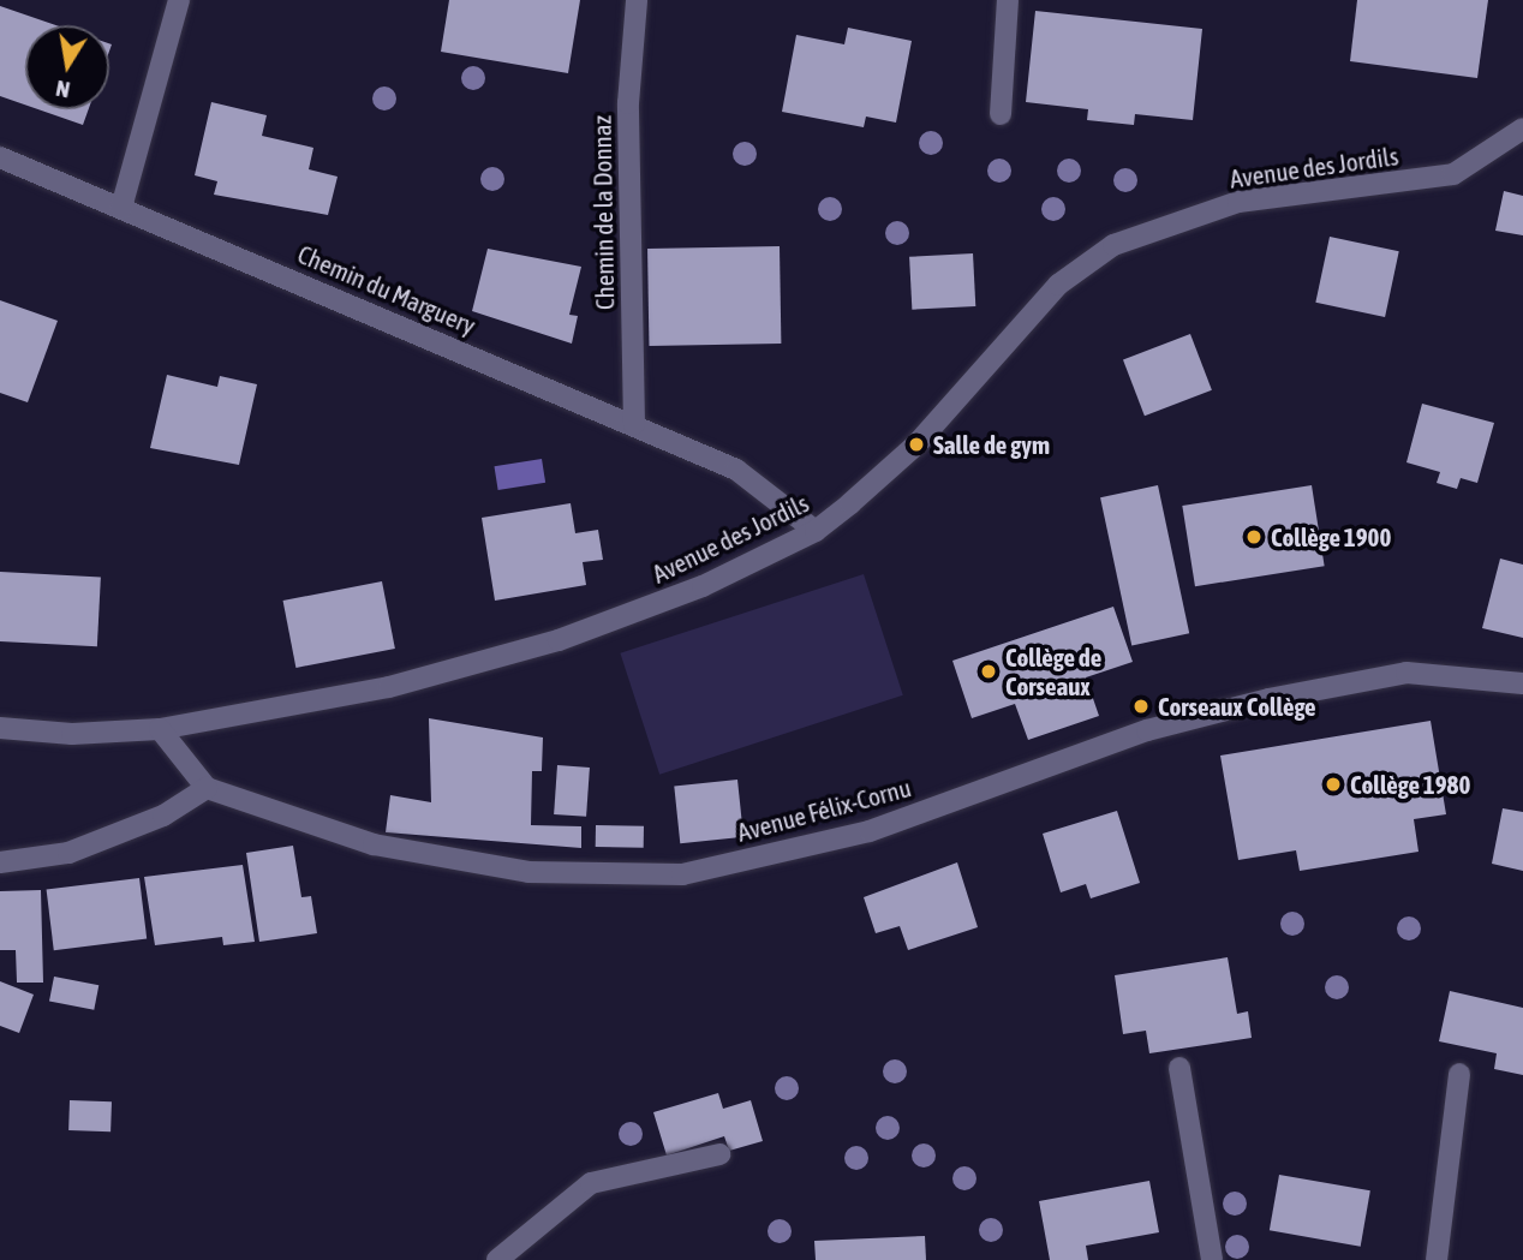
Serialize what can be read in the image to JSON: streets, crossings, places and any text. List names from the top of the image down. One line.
{"streets":{"street":["Avenue des Jordils","Chemin de la Donnaz","Chemin du Marguery","Avenue Félix-Cornu"]},"crossings":[["Avenue des Jordils","Chemin du Marguery"],["Chemin de la Donnaz","Chemin du Marguery"]],"places":["Salle de gym","Collège 1900","Collège de Corseaux","Corseaux Collège","Collège 1980"],"north":"bottom"}
